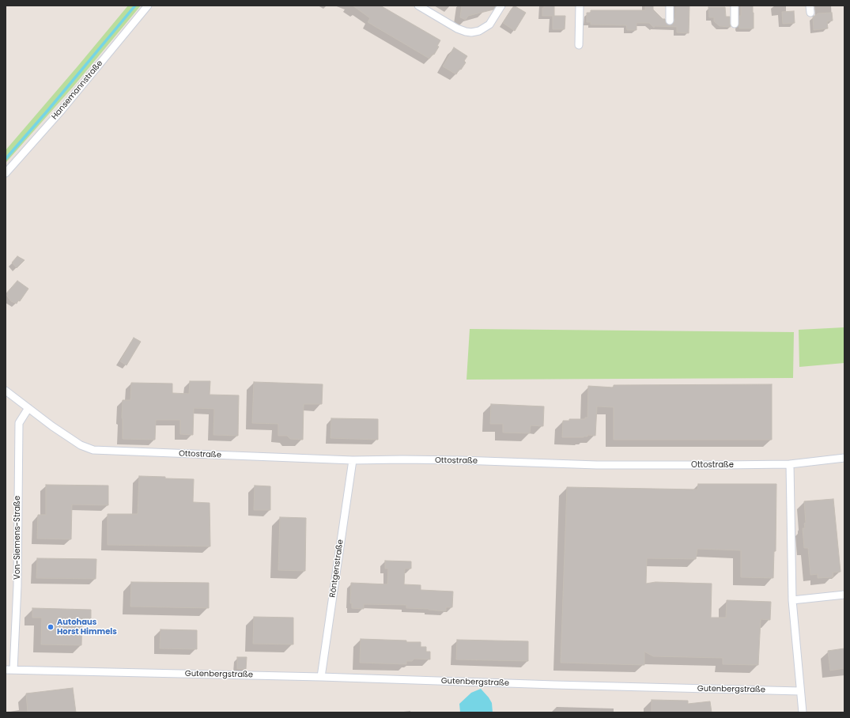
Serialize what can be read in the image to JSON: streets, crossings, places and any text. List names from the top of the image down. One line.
{"streets":{"street":["Hansemannstraße","Ottostraße","Von-Siemens-Straße","Röntgenstraße","Gutenbergstraße"]},"crossings":[["Ottostraße","Von-Siemens-Straße"],["Ottostraße","Röntgenstraße"],["Von-Siemens-Straße","Gutenbergstraße"],["Röntgenstraße","Gutenbergstraße"]],"places":["Autohaus Horst Himmels"]}
